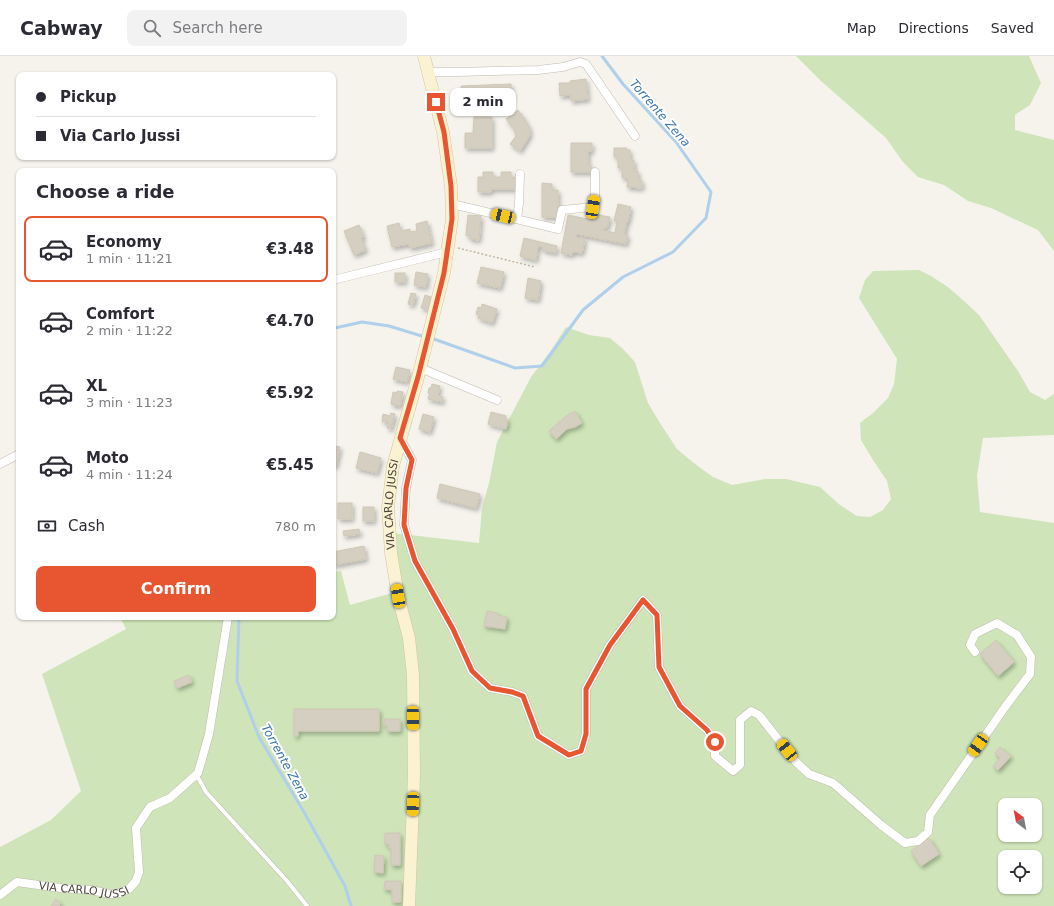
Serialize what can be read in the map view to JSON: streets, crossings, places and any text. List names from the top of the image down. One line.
{"streets":{"street":["VIA CARLO JUSSI"]},"water":["Torrente Zena"],"north":"top left","page":{"header":"Cabway","search":"Search here","nav":["Map","Directions","Saved"],"banner":["Pickup","Via Carlo Jussi"],"bubble":"2 min","heading":"Choose a ride","list":[{"name":"Economy","note":"1 min · 11:21","value":"€3.48"},{"name":"Comfort","note":"2 min · 11:22","value":"€4.70"},{"name":"XL","note":"3 min · 11:23","value":"€5.92"},{"name":"Moto","note":"4 min · 11:24","value":"€5.45"}],"pay":["Cash","780 m"],"buttons":"Confirm"}}
